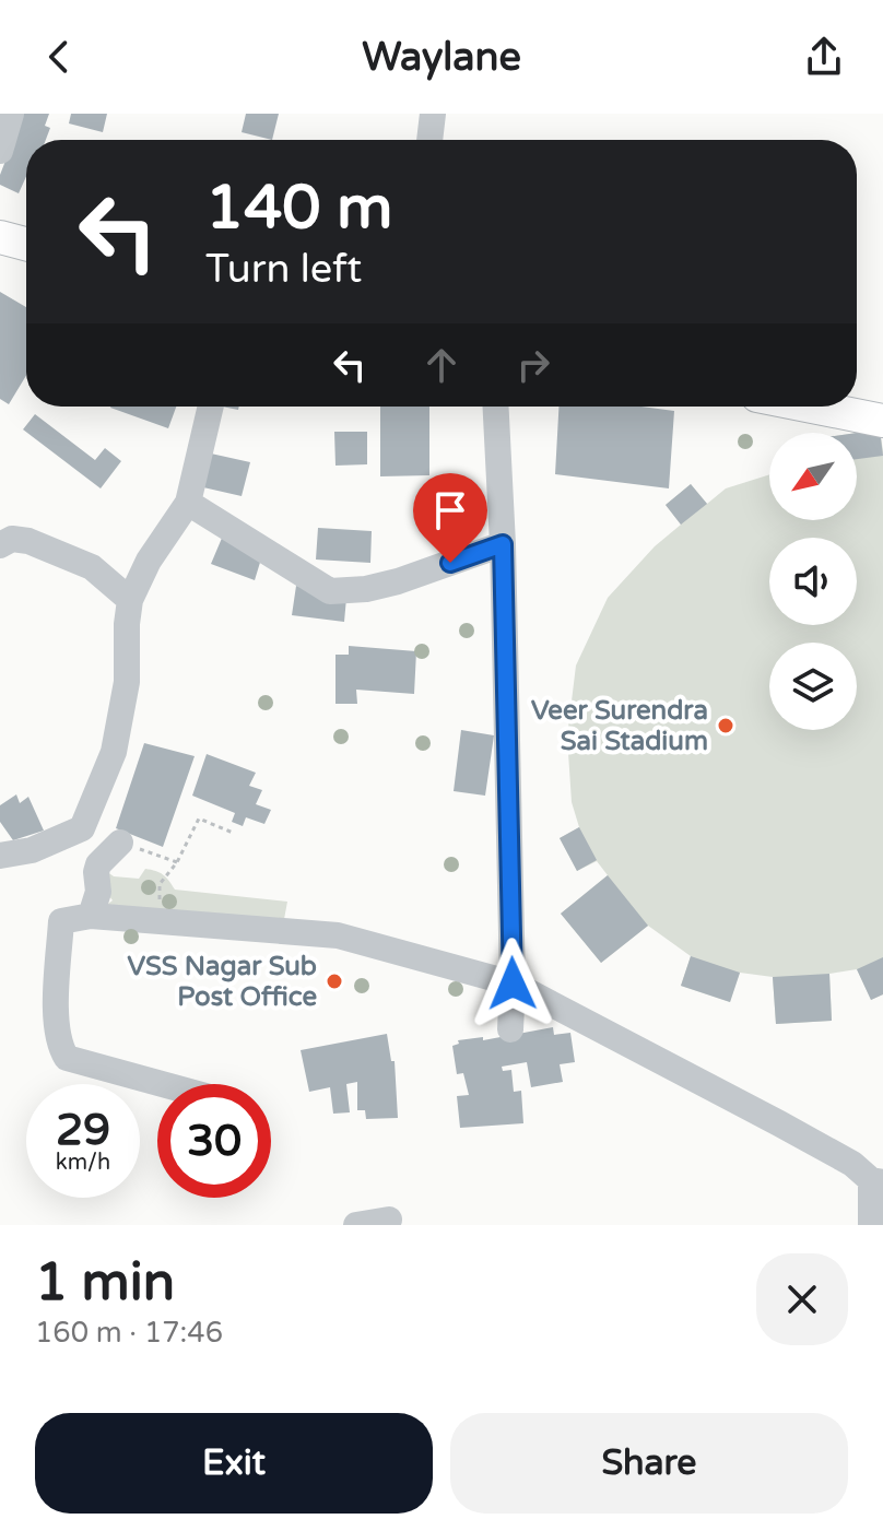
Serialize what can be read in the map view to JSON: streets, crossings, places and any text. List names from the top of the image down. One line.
{"places":["Veer Surendra Sai Stadium","VSS Nagar Sub Post Office"],"north":"bottom left","page":{"header":"Waylane","turn":["140 m","Turn left"],"speed":"29 km/h","limit":"30","heading":["1 min","160 m · 17:46"],"buttons":["Exit","Share"]}}
